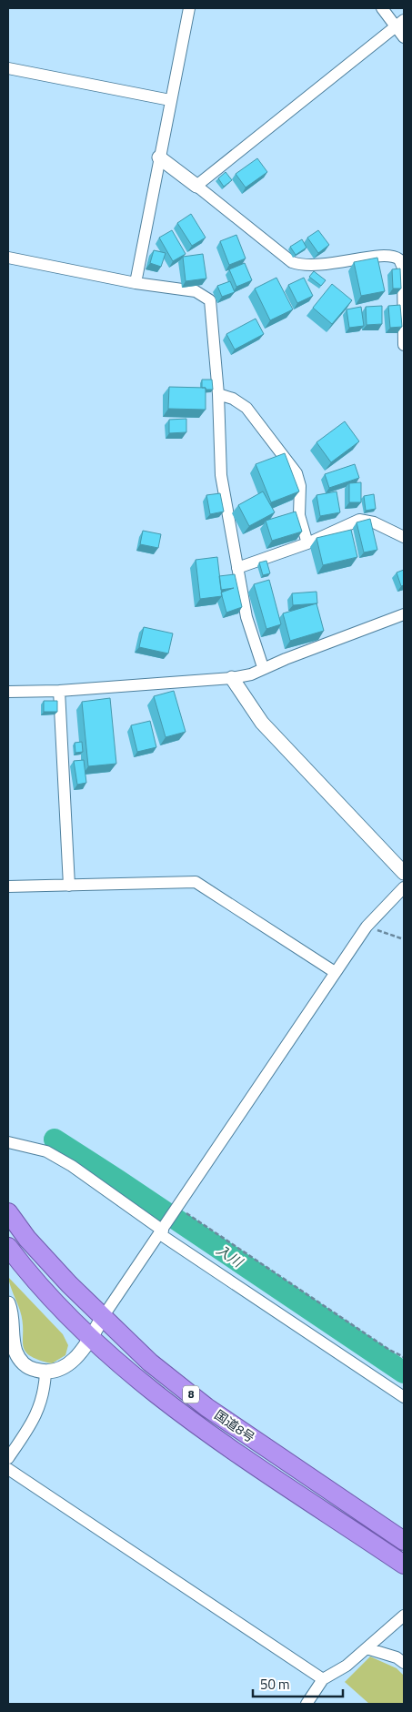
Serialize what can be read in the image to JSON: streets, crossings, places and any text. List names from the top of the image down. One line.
{"streets":{"highway":["8","国道8号"]},"water":["入川"],"scale_bar":"50 m"}
